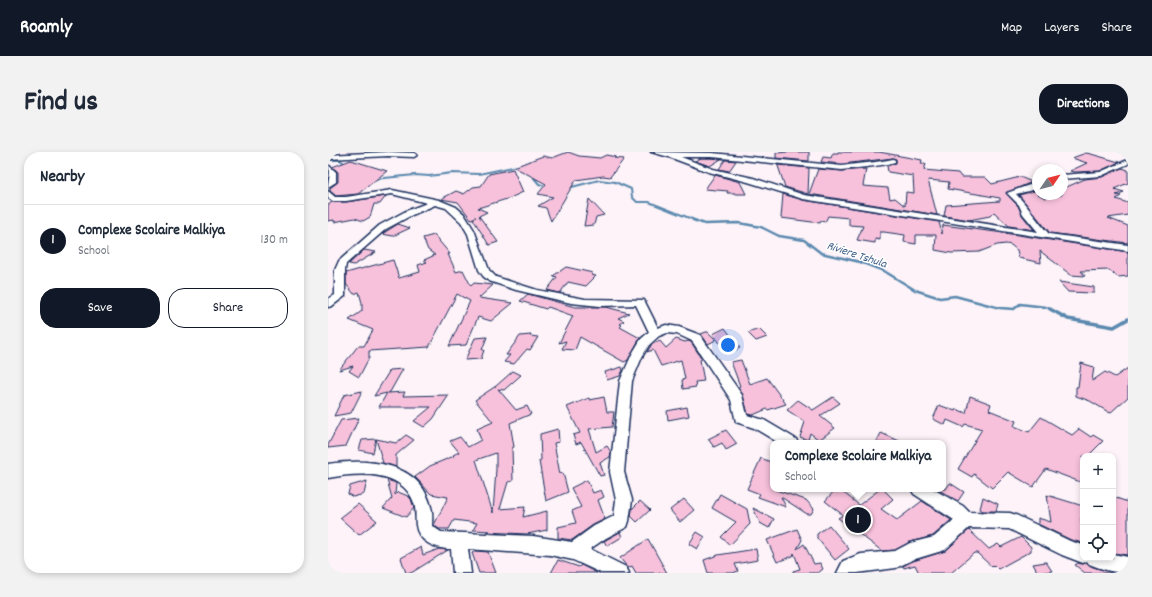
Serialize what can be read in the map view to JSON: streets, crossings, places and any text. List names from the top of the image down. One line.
{"water":["Riviere Tshula"],"north":"top right","page":{"header":"Roamly","nav":["Map","Layers","Share"],"title":"Find us","buttons":["Directions",["Save","Share"]],"heading":"Nearby","list":[{"mark":"1","name":"Complexe Scolaire Malkiya","note":"School","value":"130 m"}],"popup":["Complexe Scolaire Malkiya","School"],"map_buttons":["+","−"],"pins":"1"}}
